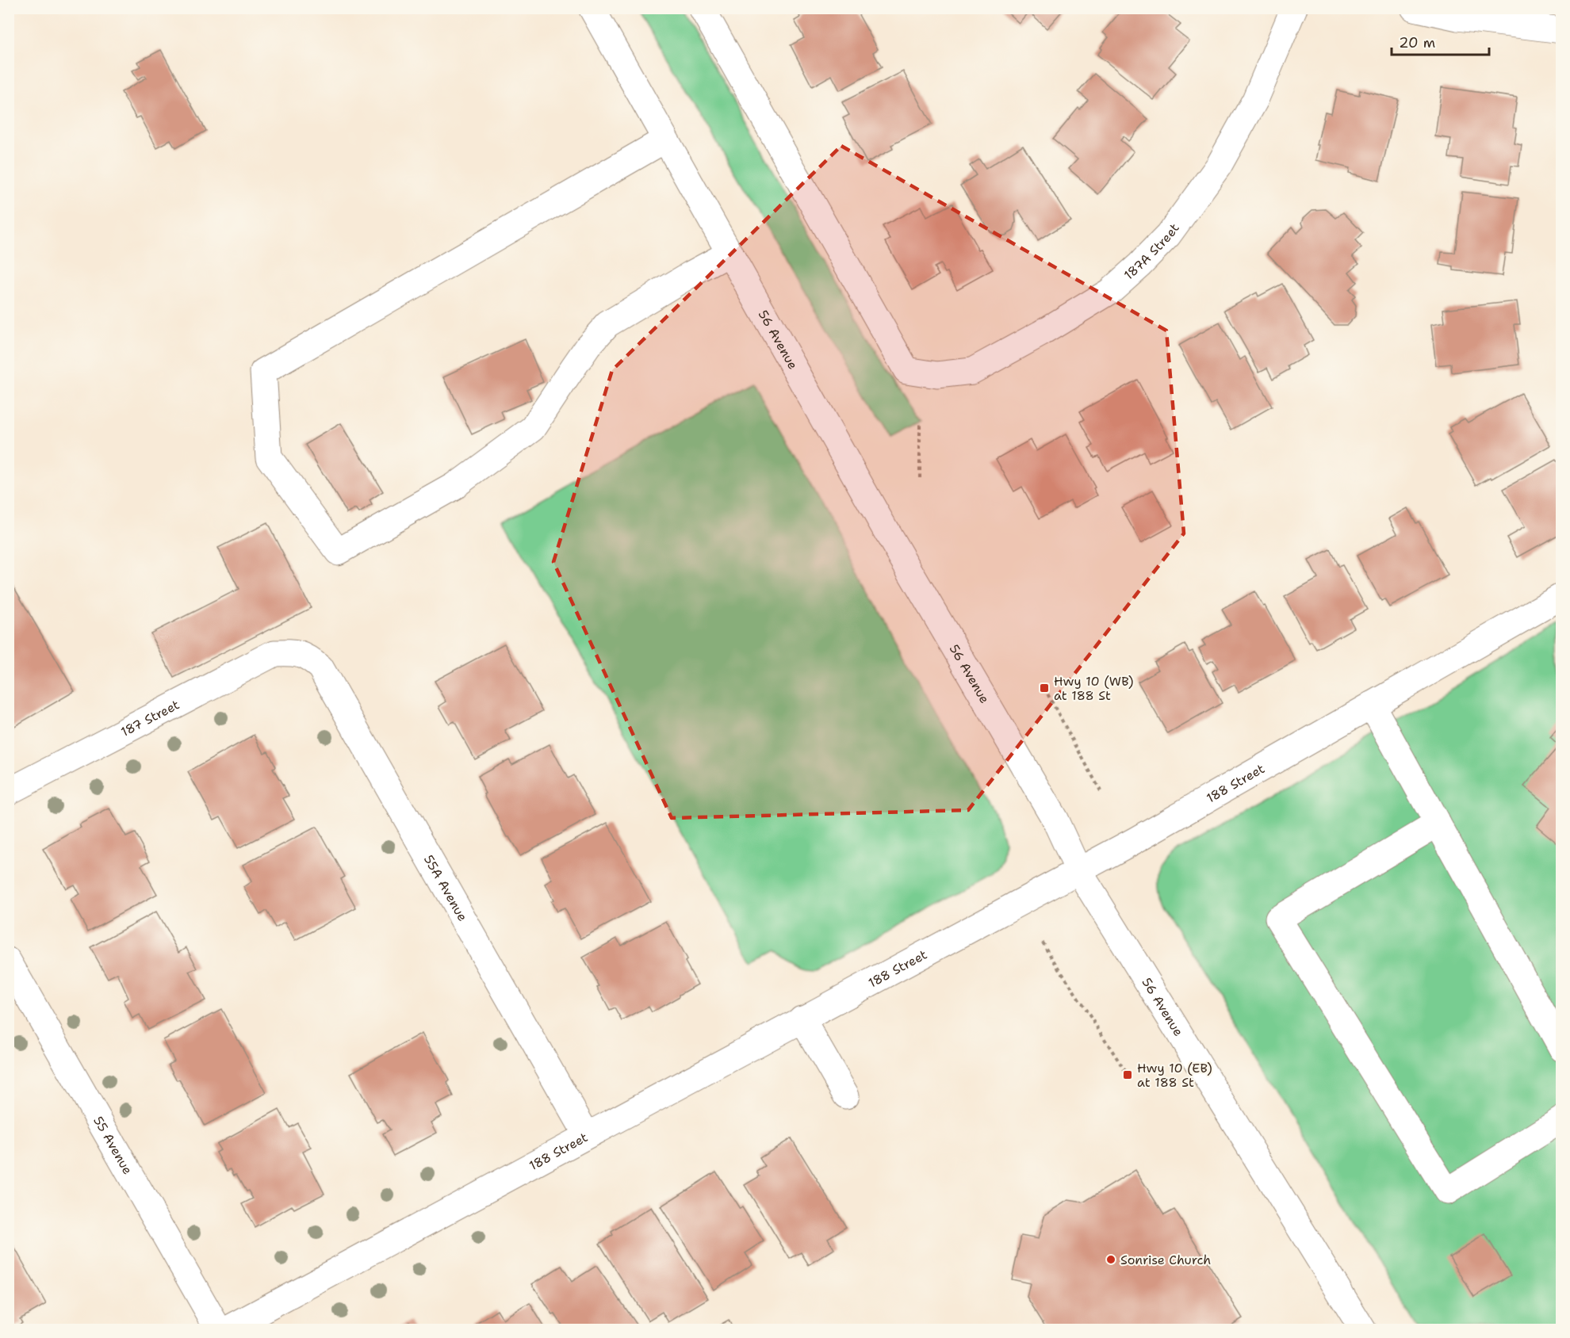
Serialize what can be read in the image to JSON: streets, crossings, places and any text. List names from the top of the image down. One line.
{"streets":{"main road":["187A Street","56 Avenue","187 Street","188 Street","55A Avenue","55 Avenue"]},"crossings":[["56 Avenue","188 Street"],["187 Street","55A Avenue"],["188 Street","55A Avenue"]],"places":{"transit":["Hwy 10 (WB) at 188 St","Hwy 10 (EB) at 188 St"],"other":["Sonrise Church"]},"scale_bar":"20 m"}
